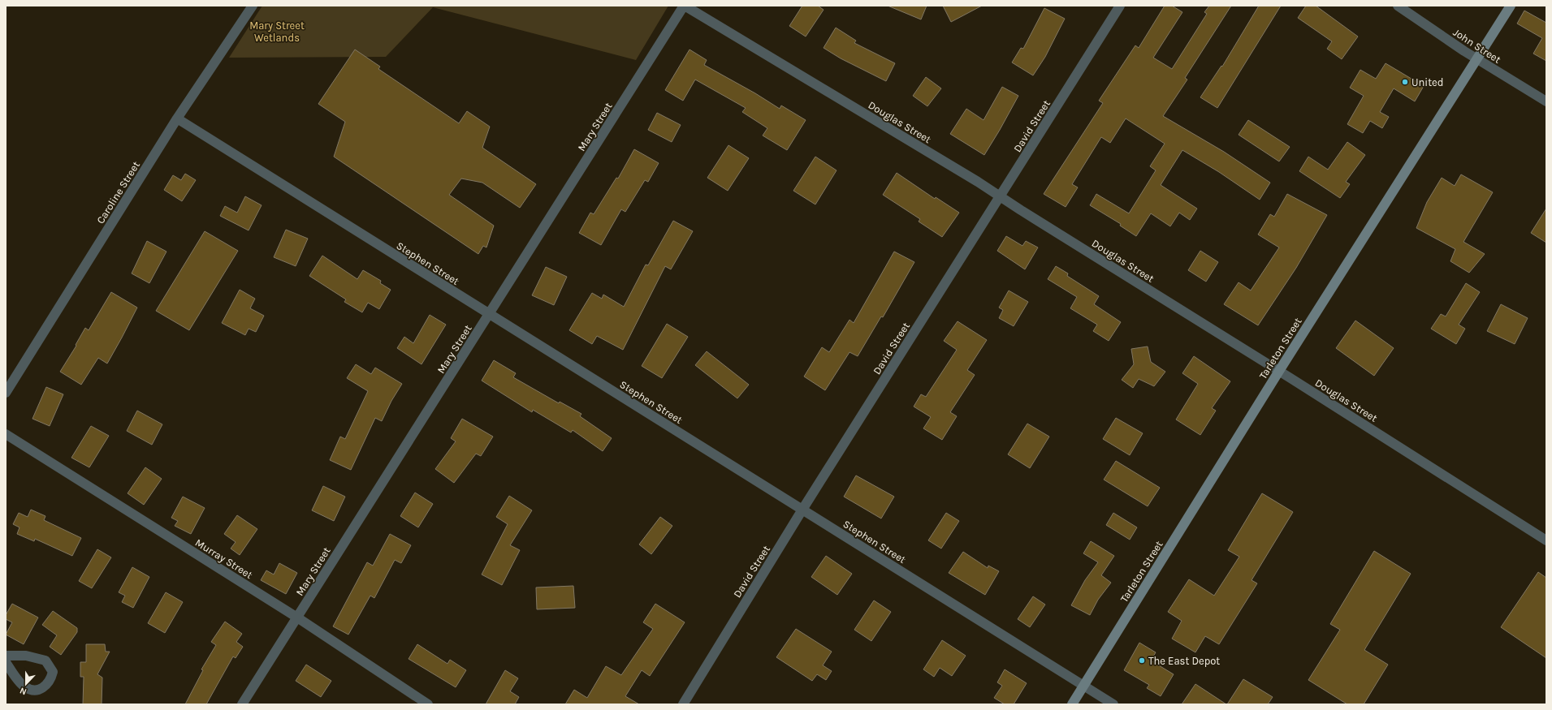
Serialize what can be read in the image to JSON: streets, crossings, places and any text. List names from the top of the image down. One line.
{"streets":{"main road":["Tarleton Street"],"street":["John Street","Douglas Street","David Street","Mary Street","Caroline Street","Stephen Street","Murray Street"]},"crossings":[["John Street","Tarleton Street"],["Douglas Street","David Street"],["Douglas Street","Mary Street"],["Douglas Street","Tarleton Street"],["David Street","Stephen Street"],["Mary Street","Stephen Street"],["Mary Street","Murray Street"],["Caroline Street","Stephen Street"],["Stephen Street","Tarleton Street"]],"parks":["Mary Street Wetlands"],"places":["United","The East Depot"],"north":"bottom"}
